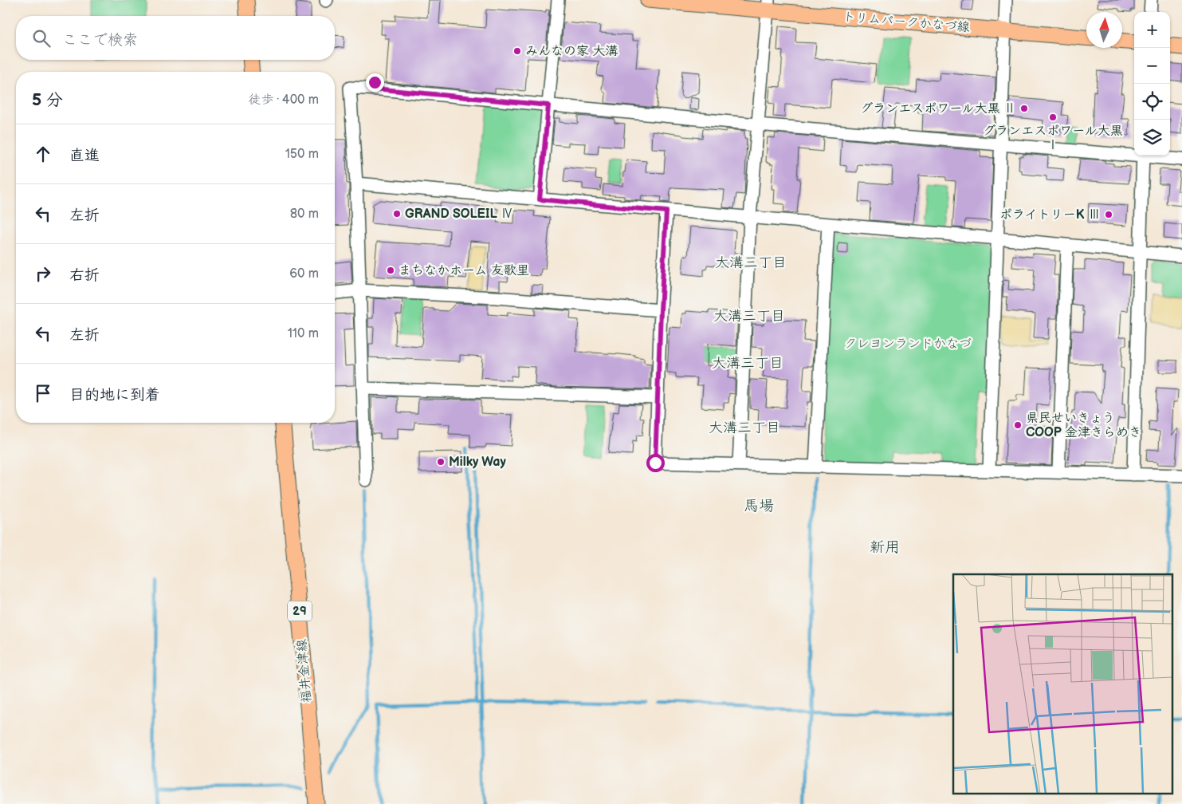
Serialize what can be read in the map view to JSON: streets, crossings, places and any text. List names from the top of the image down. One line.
{"streets":{"main road":["トリムパークかなづ線","29","福井金津線"]},"districts":["大溝三丁目","大溝三丁目","大溝三丁目","大溝三丁目","馬場","新用"],"parks":["クレヨンランドかなづ"],"places":["みんなの家 大溝","グランエスポワール大黒 Ⅱ","グランエスポワール大黒 Ⅰ","GRAND SOLEIL Ⅳ","ポライトリーK Ⅲ","まちなかホーム 友歌里","県民せいきょう COOP 金津きらめき","Milky Way"],"north":"top","page":{"map_buttons":["+","−"],"search":"ここで検索","heading":["5 分","徒歩 · 400 m"],"list":[["直進","150 m"],["左折","80 m"],["右折","60 m"],["左折","110 m"],"目的地に到着"]}}
